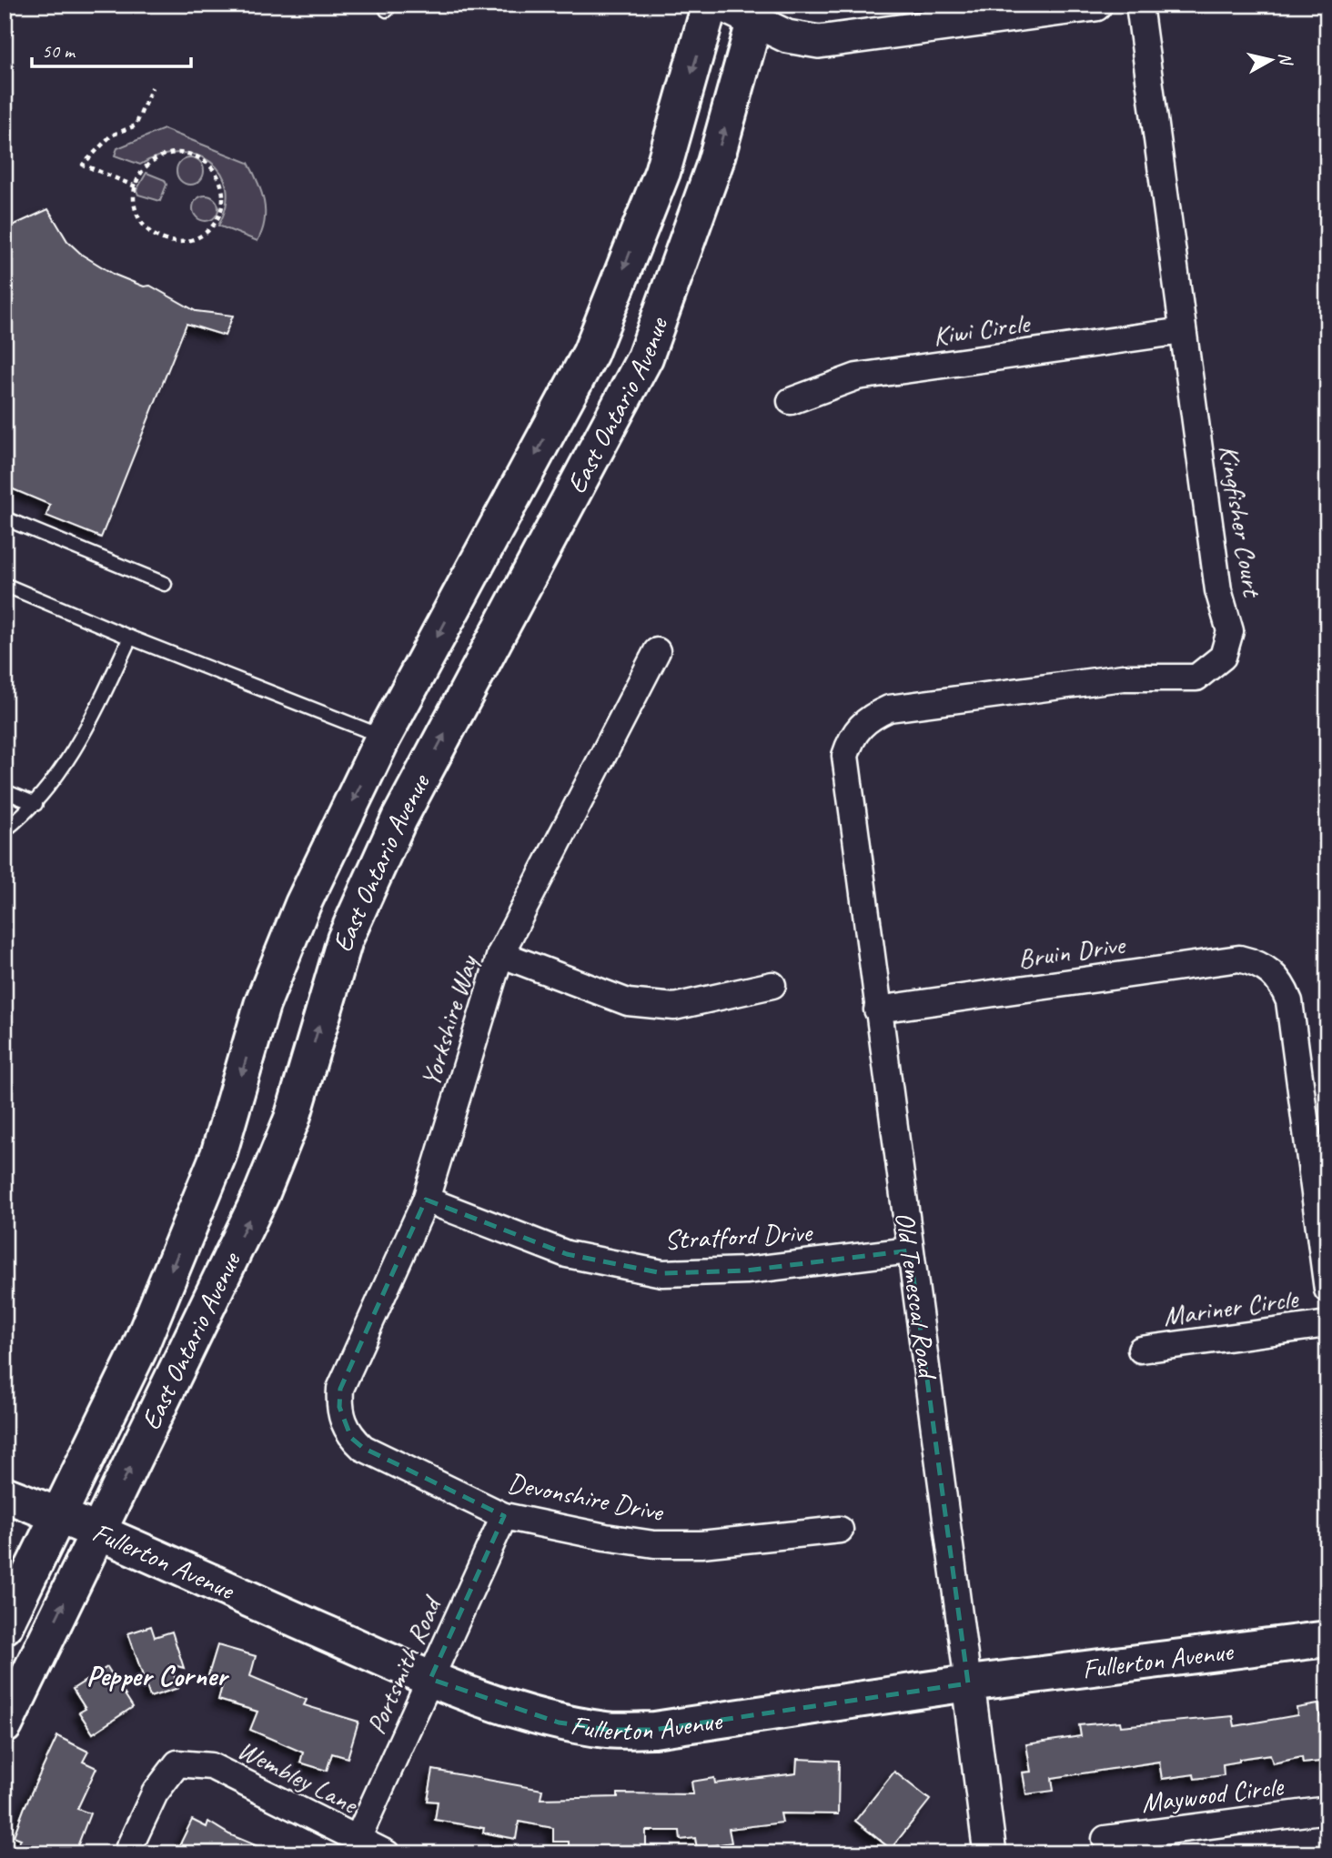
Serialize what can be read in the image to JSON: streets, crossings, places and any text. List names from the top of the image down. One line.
{"streets":{"main road":["East Ontario Avenue","Fullerton Avenue"],"street":["Kiwi Circle","Kingfisher Court","Bruin Drive","Yorkshire Way","Stratford Drive","Old Temescal Road","Mariner Circle","Devonshire Drive","Portsmith Road","Wembley Lane","Maywood Circle"]},"crossings":[["Kiwi Circle","Kingfisher Court"],["East Ontario Avenue","Fullerton Avenue"],["Kingfisher Court","Old Temescal Road"],["Bruin Drive","Old Temescal Road"],["Yorkshire Way","Stratford Drive"],["Yorkshire Way","Devonshire Drive"],["Stratford Drive","Old Temescal Road"],["Old Temescal Road","Fullerton Avenue"],["Devonshire Drive","Portsmith Road"],["Fullerton Avenue","Portsmith Road"],["Portsmith Road","Wembley Lane"]],"districts":["Pepper Corner"],"scale_bar":"50 m","north":"right"}
